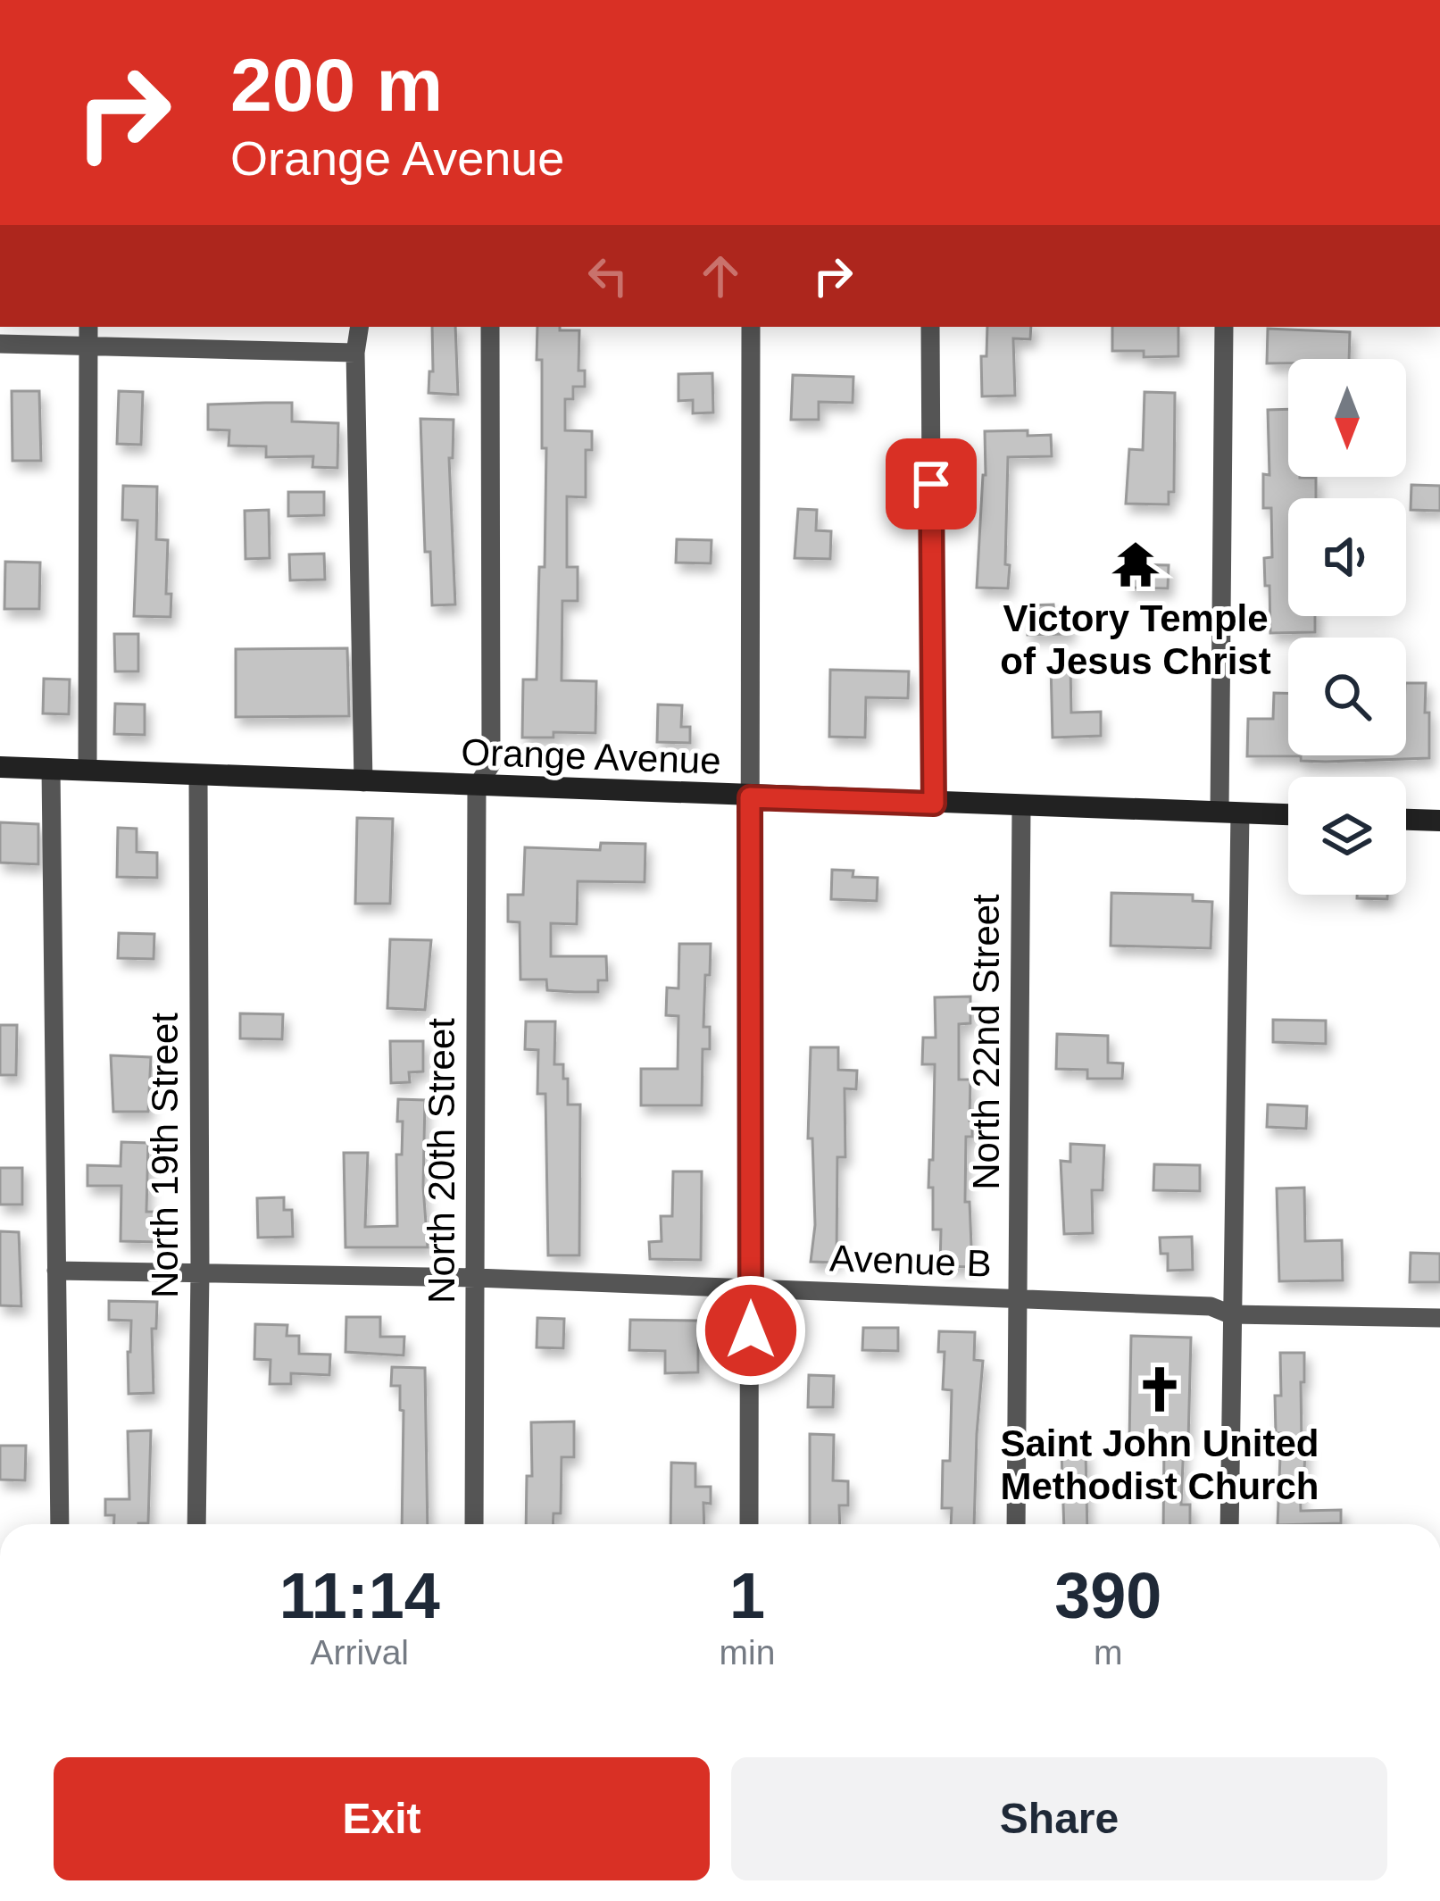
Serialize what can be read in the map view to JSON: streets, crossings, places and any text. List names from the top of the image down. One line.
{"streets":{"main road":["Orange Avenue"],"street":["North 22nd Street","North 19th Street","North 20th Street","Avenue B"]},"crossings":[["Orange Avenue","North 22nd Street"],["Orange Avenue","North 19th Street"],["Orange Avenue","North 20th Street"],["North 22nd Street","Avenue B"],["North 19th Street","Avenue B"],["North 20th Street","Avenue B"]],"places":{"temple":["Victory Temple of Jesus Christ"],"church":["Saint John United Methodist Church"]},"north":"bottom","page":{"turn":["200 m","Orange Avenue"],"eta":["11:14","Arrival","1","min","390","m"],"buttons":["Exit","Share"]}}
